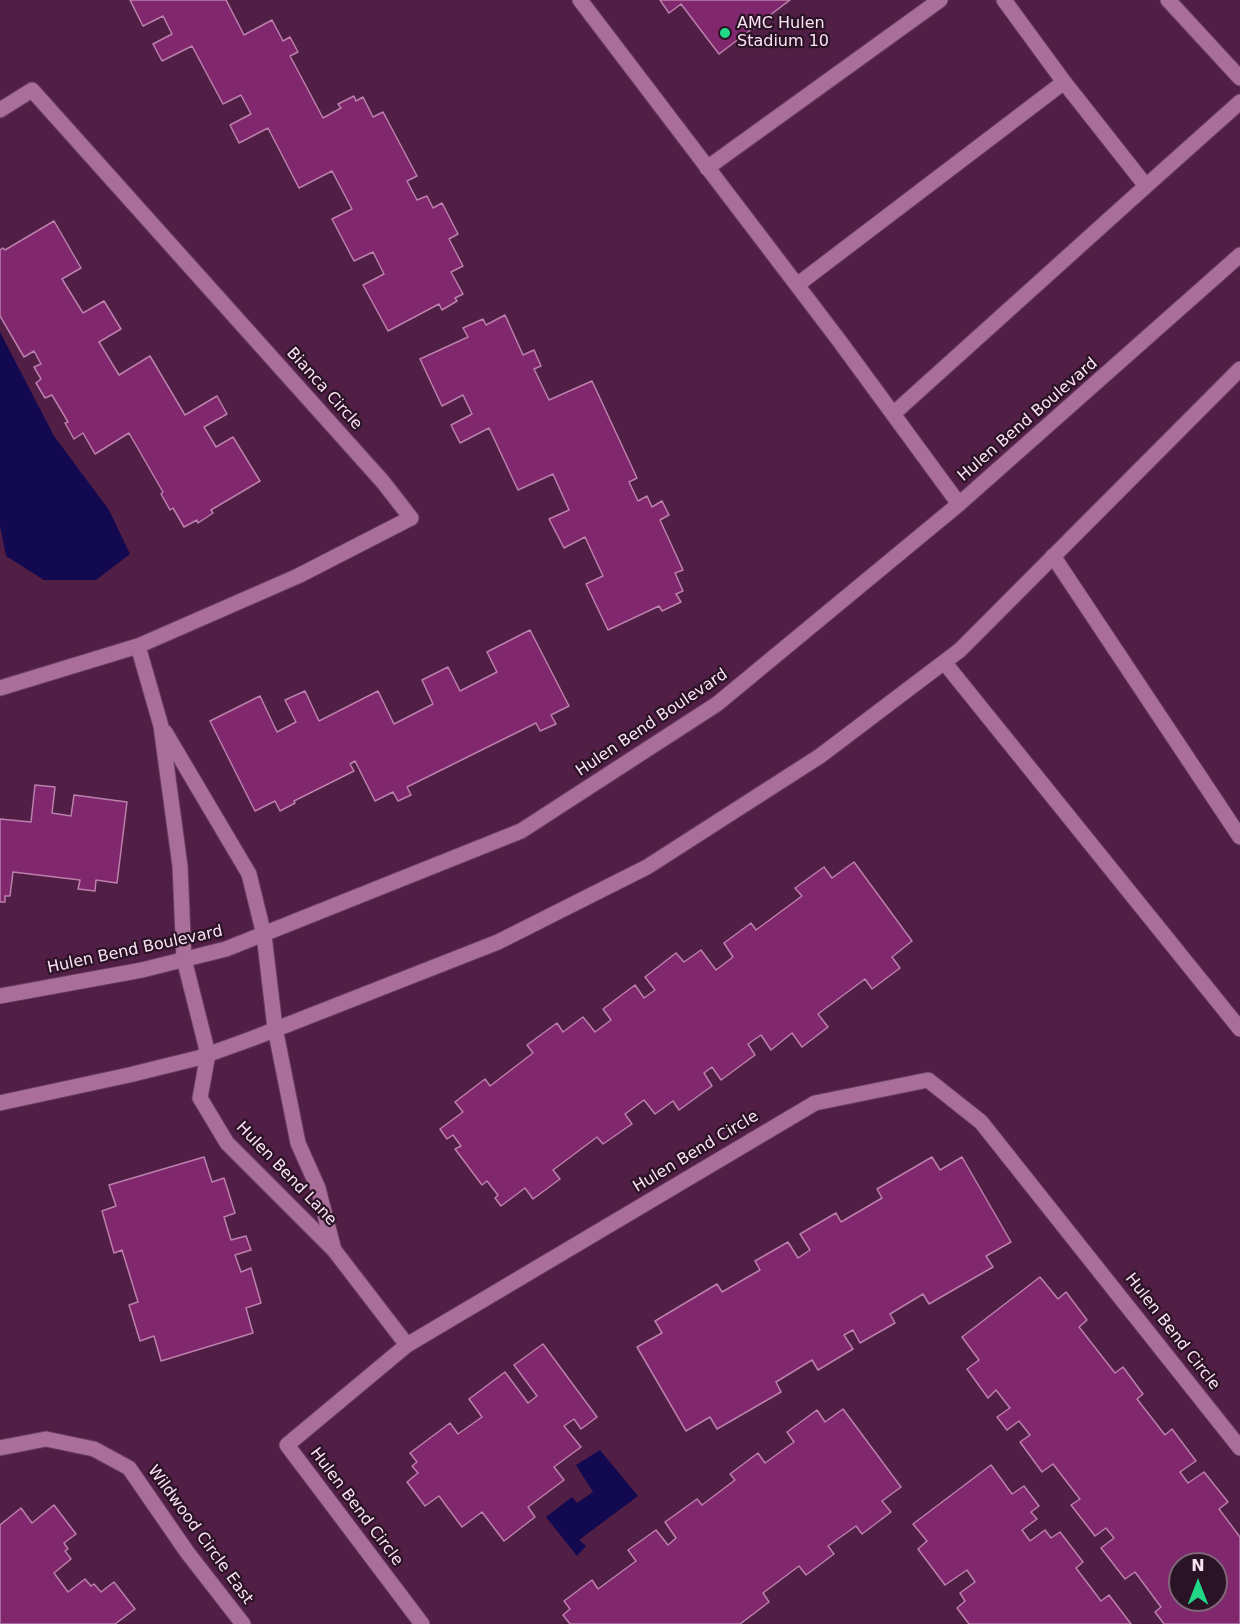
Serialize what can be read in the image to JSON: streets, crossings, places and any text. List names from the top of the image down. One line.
{"streets":{"street":["Bianca Circle","Hulen Bend Boulevard","Hulen Bend Circle","Hulen Bend Lane","Wildwood Circle East"]},"crossings":[["Hulen Bend Boulevard","Hulen Bend Lane"],["Hulen Bend Circle","Hulen Bend Lane"]],"places":["AMC Hulen Stadium 10"],"north":"top"}
